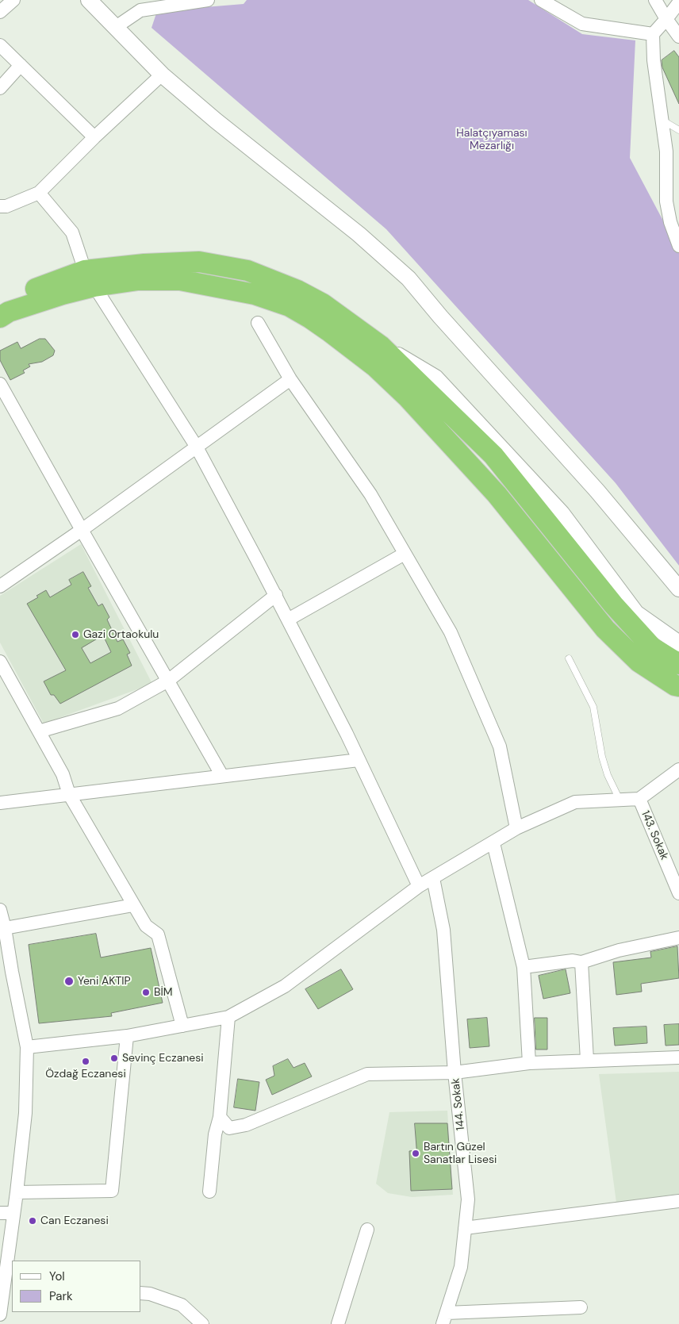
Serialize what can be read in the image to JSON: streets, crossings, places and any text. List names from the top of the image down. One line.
{"streets":{"street":["143. Sokak","144. Sokak"]},"parks":["Halatçıyaması Mezarlığı"],"places":["Gazi Ortaokulu","Yeni AKTIP","BİM","Sevinç Eczanesi","Özdağ Eczanesi","Bartın Güzel Sanatlar Lisesi","Can Eczanesi"],"legend":["Yol","Park"]}
